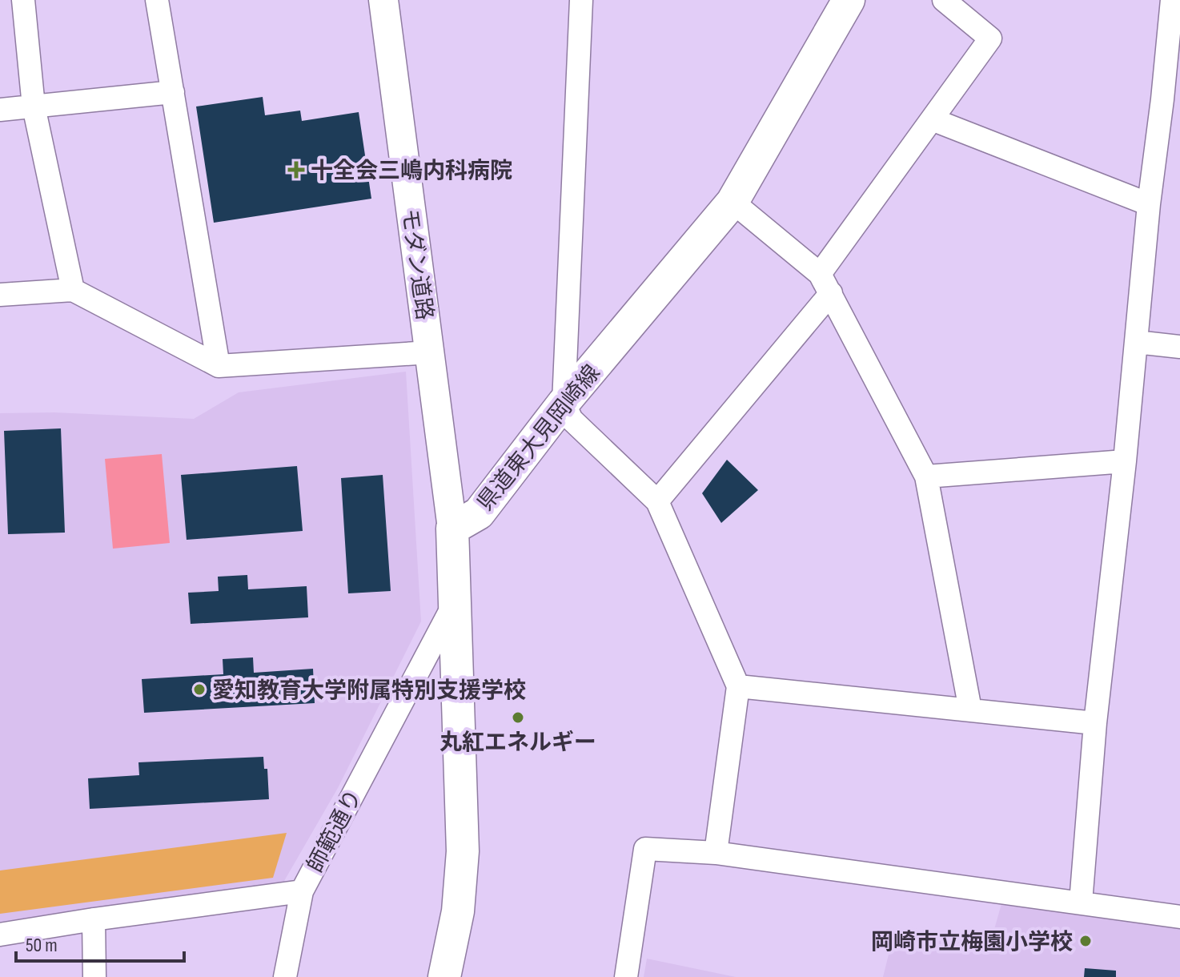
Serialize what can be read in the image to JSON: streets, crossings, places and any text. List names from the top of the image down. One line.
{"streets":{"main road":["県道東大見岡崎線"],"street":["モダン道路","師範通り"]},"crossings":[["モダン道路","県道東大見岡崎線"]],"places":{"health":["十全会三嶋内科病院"],"other":["愛知教育大学附属特別支援学校","丸紅エネルギー","岡崎市立梅園小学校"]},"scale_bar":"50 m"}
